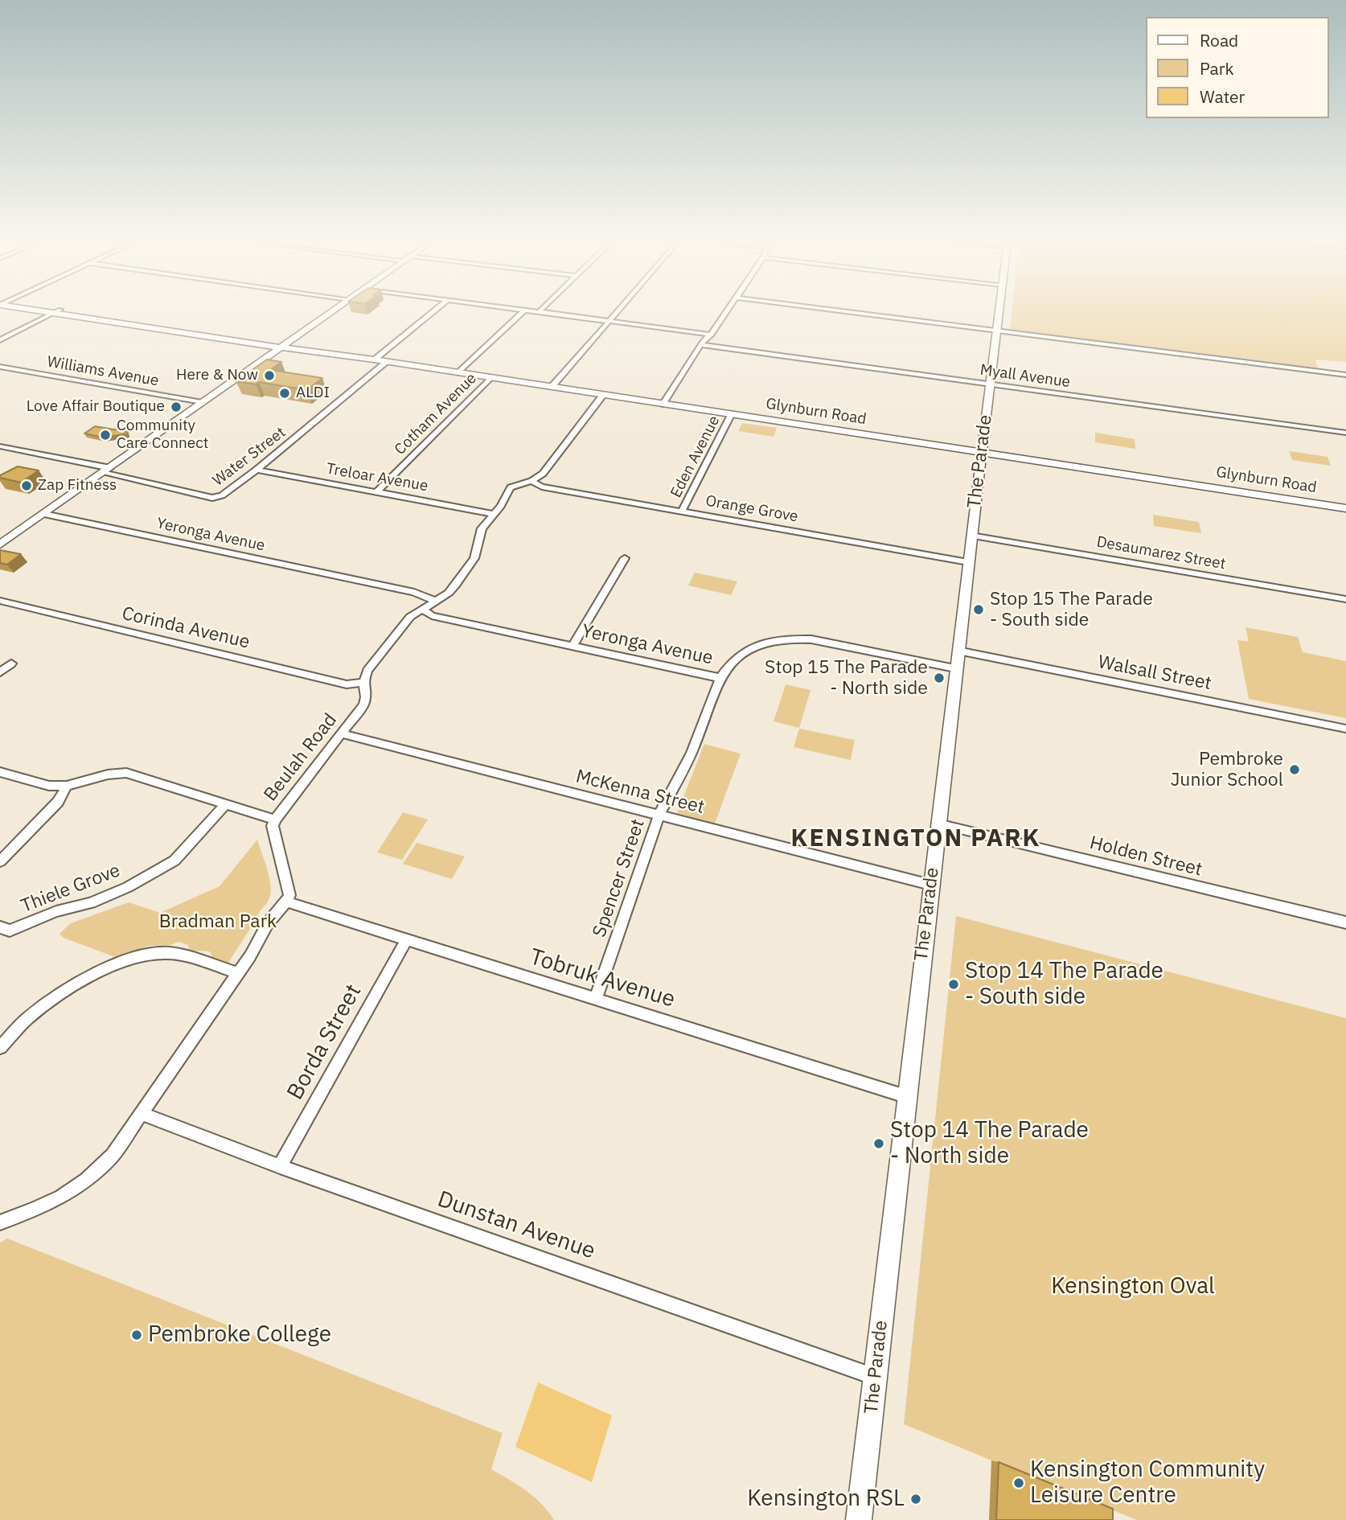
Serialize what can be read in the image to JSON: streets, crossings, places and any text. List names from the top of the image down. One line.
{"streets":{"main road":["Glynburn Road","The Parade"],"street":["Williams Avenue","Myall Avenue","Cotham Avenue","Water Street","Eden Avenue","Treloar Avenue","Orange Grove","Yeronga Avenue","Desaumarez Street","Corinda Avenue","Walsall Street","Beulah Road","McKenna Street","Holden Street","Spencer Street","Thiele Grove","Tobruk Avenue","Borda Street","Dunstan Avenue"]},"crossings":[["Myall Avenue","The Parade"],["Glynburn Road","Cotham Avenue"],["Glynburn Road","Water Street"],["Glynburn Road","Eden Avenue"],["Glynburn Road","The Parade"],["Glynburn Road","Beulah Road"],["Cotham Avenue","Treloar Avenue"],["Water Street","Treloar Avenue"],["Eden Avenue","Orange Grove"],["The Parade","Orange Grove"],["The Parade","Yeronga Avenue"],["The Parade","Desaumarez Street"],["The Parade","Walsall Street"],["The Parade","McKenna Street"],["The Parade","Holden Street"],["The Parade","Tobruk Avenue"],["The Parade","Dunstan Avenue"],["Treloar Avenue","Beulah Road"],["Orange Grove","Beulah Road"],["Yeronga Avenue","Beulah Road"],["Yeronga Avenue","Spencer Street"],["Corinda Avenue","Beulah Road"],["Beulah Road","McKenna Street"],["Beulah Road","Tobruk Avenue"],["McKenna Street","Spencer Street"],["Spencer Street","Tobruk Avenue"],["Tobruk Avenue","Borda Street"],["Borda Street","Dunstan Avenue"]],"districts":["KENSINGTON PARK"],"parks":["Bradman Park","Kensington Oval"],"places":["Here & Now","ALDI","Love Affair Boutique","Community Care Connect","Zap Fitness","Stop 15 The Parade - South side","Stop 15 The Parade - North side","Pembroke Junior School","Stop 14 The Parade - South side","Stop 14 The Parade - North side","Pembroke College","Kensington Community Leisure Centre","Kensington RSL"],"legend":["Road","Park","Water"]}
